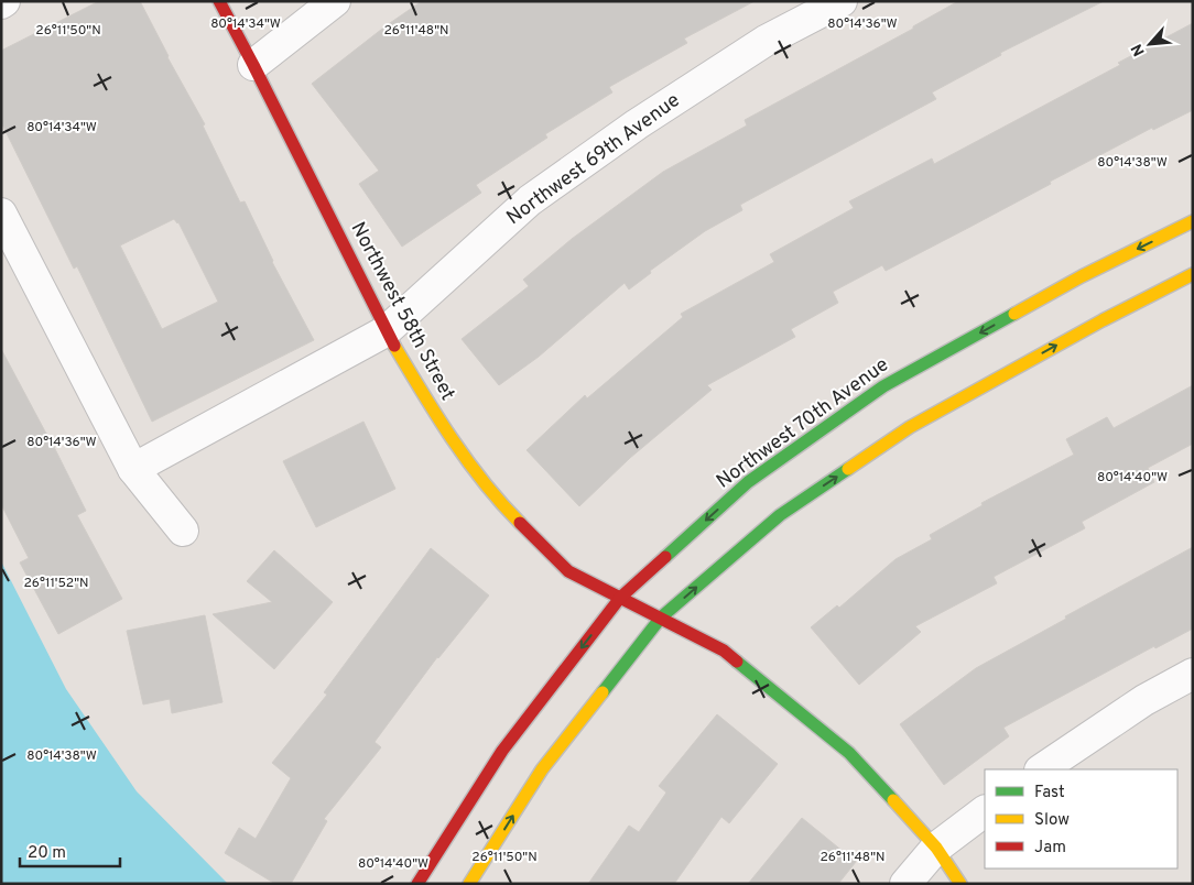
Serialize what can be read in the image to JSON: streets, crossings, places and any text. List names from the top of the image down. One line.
{"streets":{"street":["Northwest 69th Avenue","Northwest 58th Street","Northwest 70th Avenue"]},"crossings":[["Northwest 69th Avenue","Northwest 58th Street"],["Northwest 58th Street","Northwest 70th Avenue"]],"legend":["Fast","Slow","Jam"],"scale_bar":"20 m","north":"bottom left","coordinates":["80°14'34\"W","80°14'36\"W","26°11'50\"N","26°11'48\"N","80°14'38\"W","80°14'40\"W","26°11'52\"N"]}
